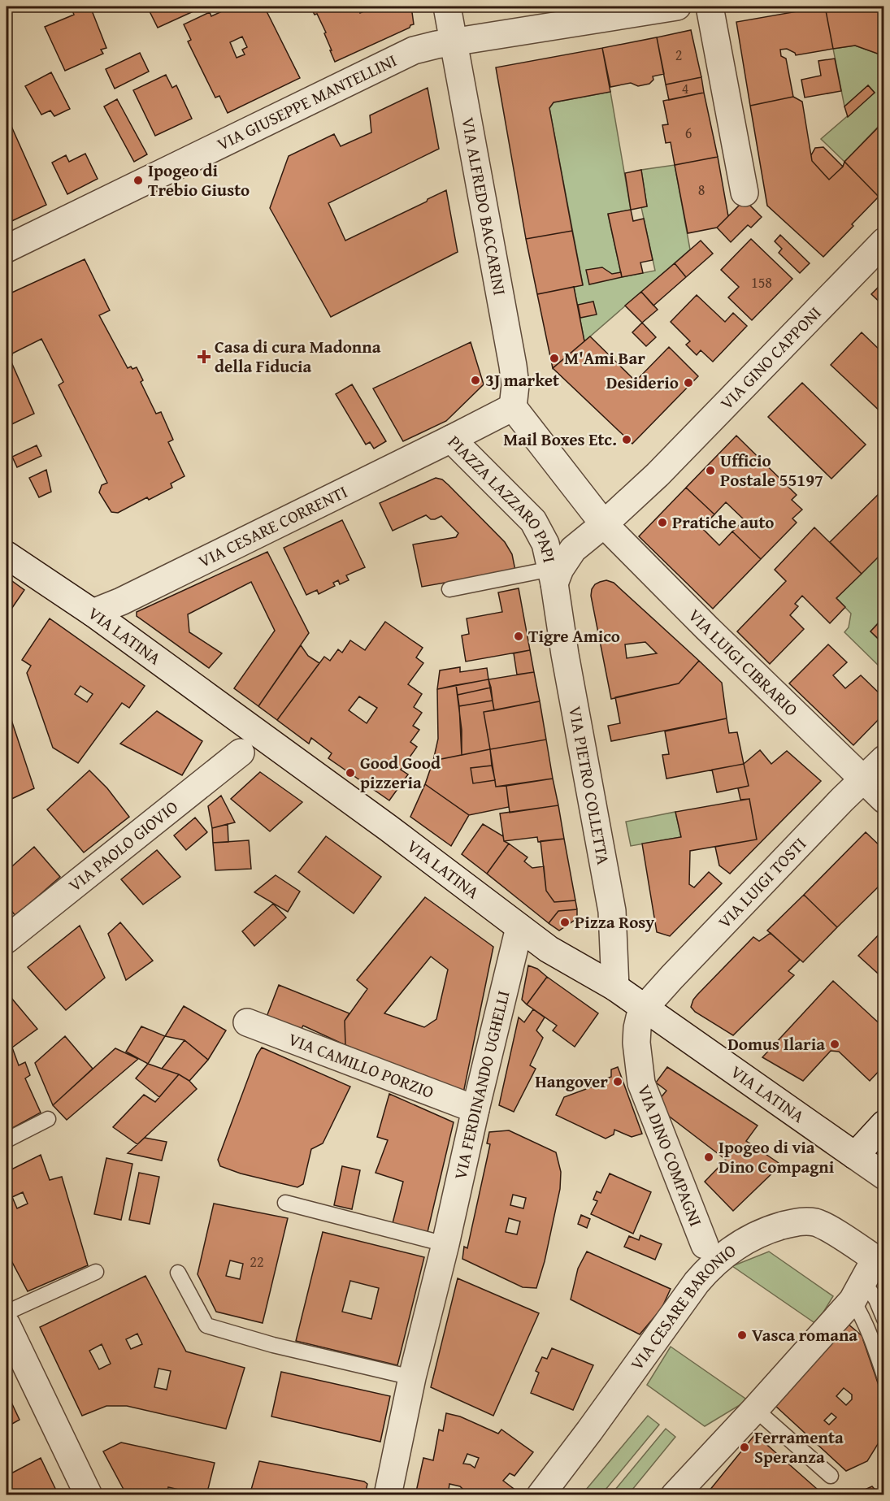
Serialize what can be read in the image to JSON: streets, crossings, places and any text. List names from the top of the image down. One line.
{"streets":{"street":["VIA GIUSEPPE MANTELLINI","VIA ALFREDO BACCARINI","VIA GINO CAPPONI","PIAZZA LAZZARO PAPI","VIA CESARE CORRENTI","VIA LATINA","VIA LUIGI CIBRARIO","VIA PIETRO COLLETTA","VIA PAOLO GIOVIO","VIA LUIGI TOSTI","VIA CAMILLO PORZIO","VIA FERDINANDO UGHELLI","VIA DINO COMPAGNI","VIA CESARE BARONIO"]},"crossings":[["VIA GIUSEPPE MANTELLINI","VIA ALFREDO BACCARINI"],["VIA ALFREDO BACCARINI","PIAZZA LAZZARO PAPI"],["VIA GINO CAPPONI","PIAZZA LAZZARO PAPI"],["PIAZZA LAZZARO PAPI","VIA CESARE CORRENTI"],["PIAZZA LAZZARO PAPI","VIA LUIGI CIBRARIO"],["PIAZZA LAZZARO PAPI","VIA PIETRO COLLETTA"],["VIA CESARE CORRENTI","VIA LATINA"],["VIA LATINA","VIA PIETRO COLLETTA"],["VIA LATINA","VIA LUIGI TOSTI"],["VIA LATINA","VIA FERDINANDO UGHELLI"],["VIA LATINA","VIA DINO COMPAGNI"],["VIA LUIGI CIBRARIO","VIA LUIGI TOSTI"],["VIA LUIGI TOSTI","VIA DINO COMPAGNI"],["VIA CAMILLO PORZIO","VIA FERDINANDO UGHELLI"]],"places":{"other":["Ipogeo di Trebio Giusto","M'Ami Bar","3J market","Desiderio","Mail Boxes Etc.","Ufficio Postale 55197","Pratiche auto","Tigre Amico","Good Good pizzeria","Pizza Rosy","Domus Ilaria","Hangover","Ipogeo di via Dino Compagni","Vasca romana","Ferramenta Speranza"],"health":["Casa di cura Madonna della Fiducia"]},"house_numbers":["2","4","6","8","158","22"]}
